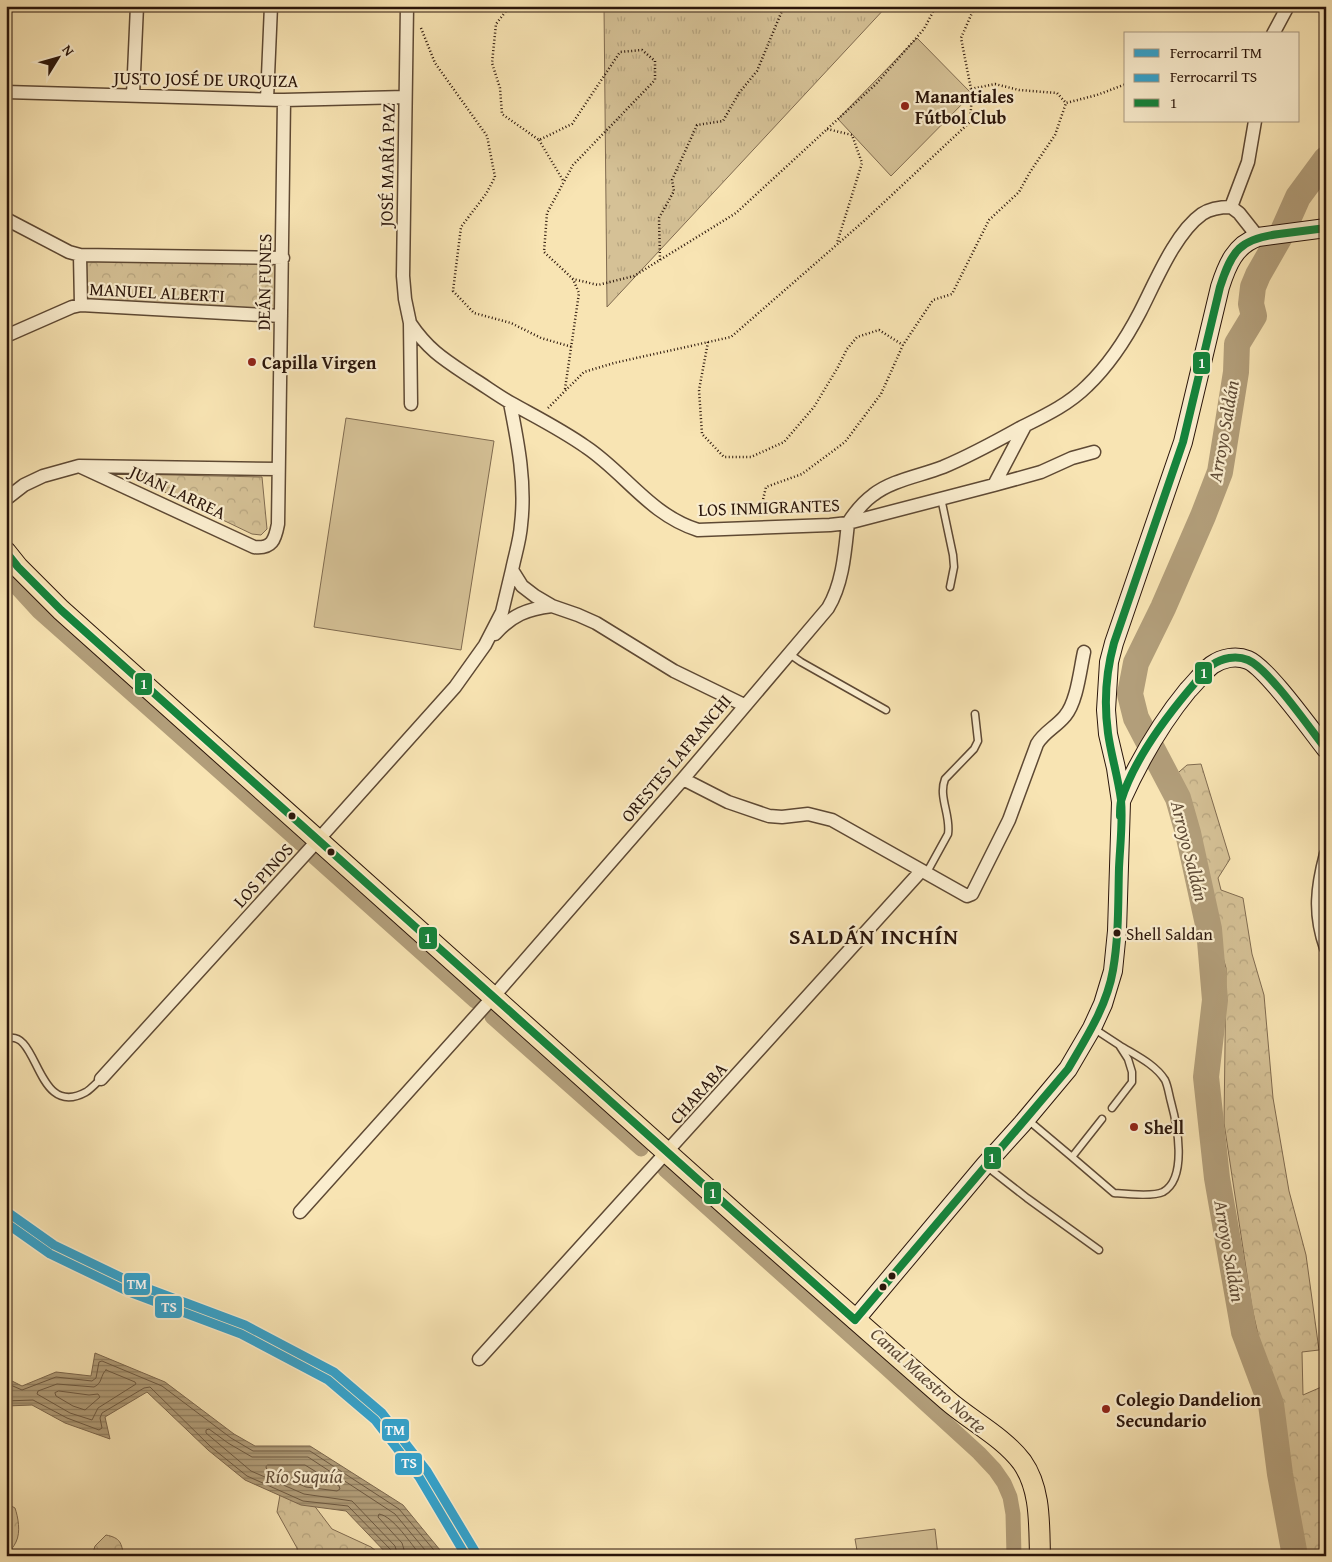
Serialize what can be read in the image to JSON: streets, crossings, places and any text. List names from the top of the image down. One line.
{"streets":{"street":["JUSTO JOSÉ DE URQUIZA","JOSÉ MARÍA PAZ","DEÁN FUNES","MANUEL ALBERTI","JUAN LARREA","LOS INMIGRANTES","ORESTES LAFRANCHI","LOS PINOS","CHARABA"]},"crossings":[["JUSTO JOSÉ DE URQUIZA","JOSÉ MARÍA PAZ"],["JUSTO JOSÉ DE URQUIZA","DEÁN FUNES"],["JOSÉ MARÍA PAZ","LOS INMIGRANTES"],["DEÁN FUNES","MANUEL ALBERTI"],["DEÁN FUNES","JUAN LARREA"],["LOS INMIGRANTES","ORESTES LAFRANCHI"],["LOS INMIGRANTES","LOS PINOS"]],"districts":["SALDÁN INCHÍN"],"water":["Arroyo Saldán","Canal Maestro Norte","Río Suquía"],"places":["Manantiales Fútbol Club","Capilla Virgen","Shell Saldan","Shell","Colegio Dandelion Secundario"],"lines":["transit line 1","rail line TM","rail line TS"],"legend":["Ferrocarril TM","Ferrocarril TS","1"],"north":"top right"}
